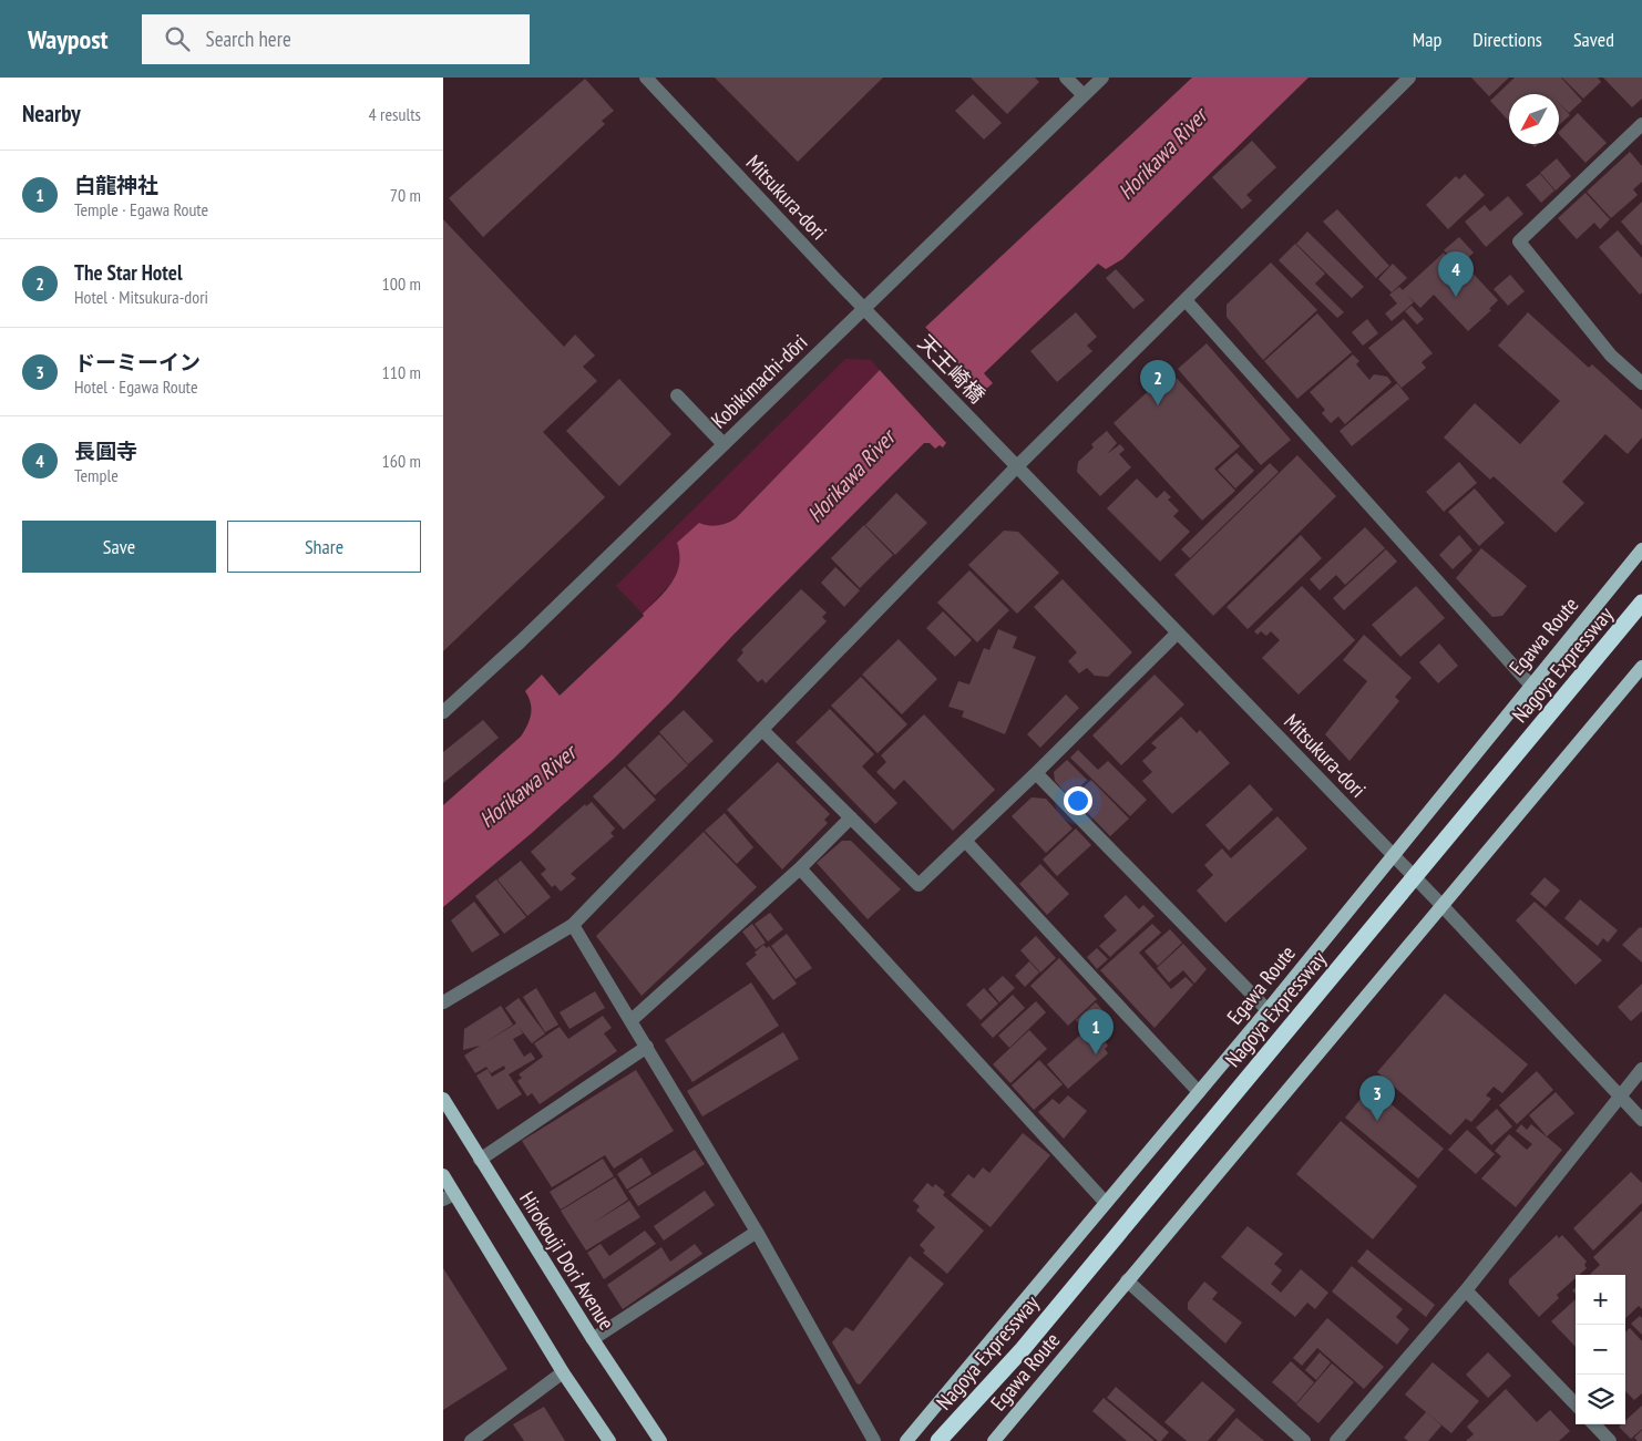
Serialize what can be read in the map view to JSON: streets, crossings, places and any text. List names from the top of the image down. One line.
{"streets":{"highway":["Nagoya Expressway"],"main road":["Egawa Route","Hirokouji Dori Avenue"],"street":["Mitsukura-dori","天王崎橋","Kobikimachi-dōri"]},"crossings":[["Mitsukura-dori","天王崎橋"],["Mitsukura-dori","Kobikimachi-dōri"],["Mitsukura-dori","Egawa Route"]],"water":["Horikawa River"],"north":"bottom left","page":{"header":"Waypost","search":"Search here","nav":["Map","Directions","Saved"],"heading":["Nearby","4 results"],"list":[{"mark":"1","name":"白龍神社","note":"Temple · Egawa Route","value":"70 m"},{"mark":"2","name":"The Star Hotel","note":"Hotel · Mitsukura-dori","value":"100 m"},{"mark":"3","name":"ドーミーイン","note":"Hotel · Egawa Route","value":"110 m"},{"mark":"4","name":"長圓寺","note":"Temple","value":"160 m"}],"pins":["4","2","1","3"],"buttons":["Save","Share"],"map_buttons":["+","−"]}}
